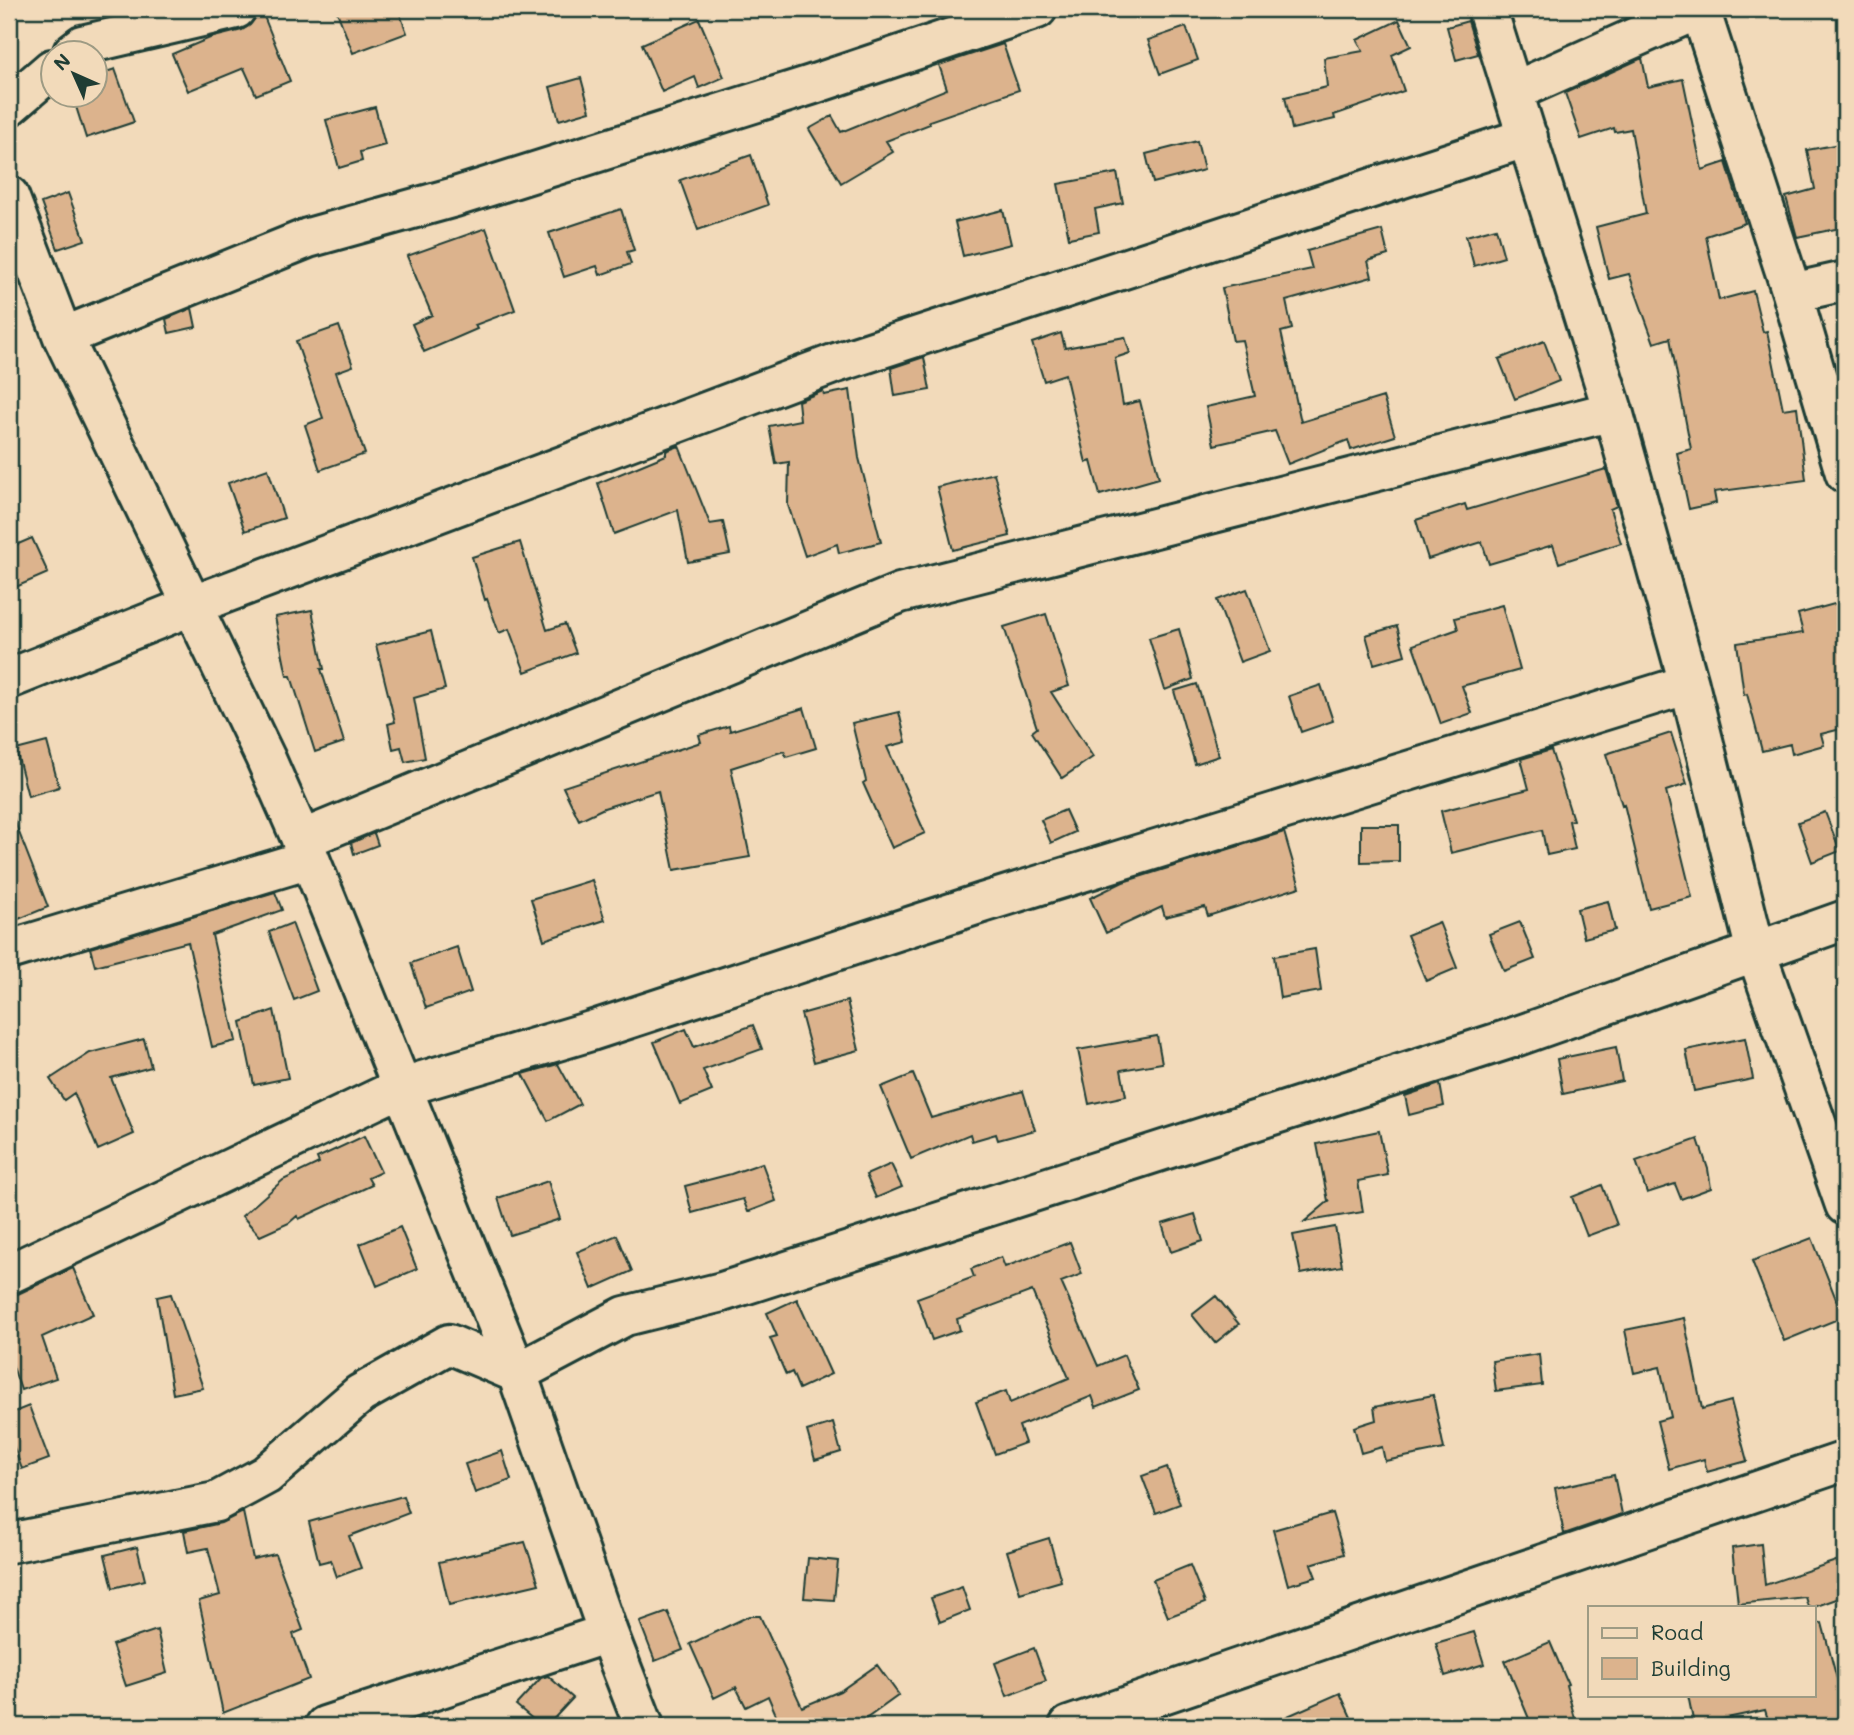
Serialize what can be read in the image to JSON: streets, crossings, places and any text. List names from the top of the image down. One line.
{"legend":["Road","Building"],"north":"top left"}
